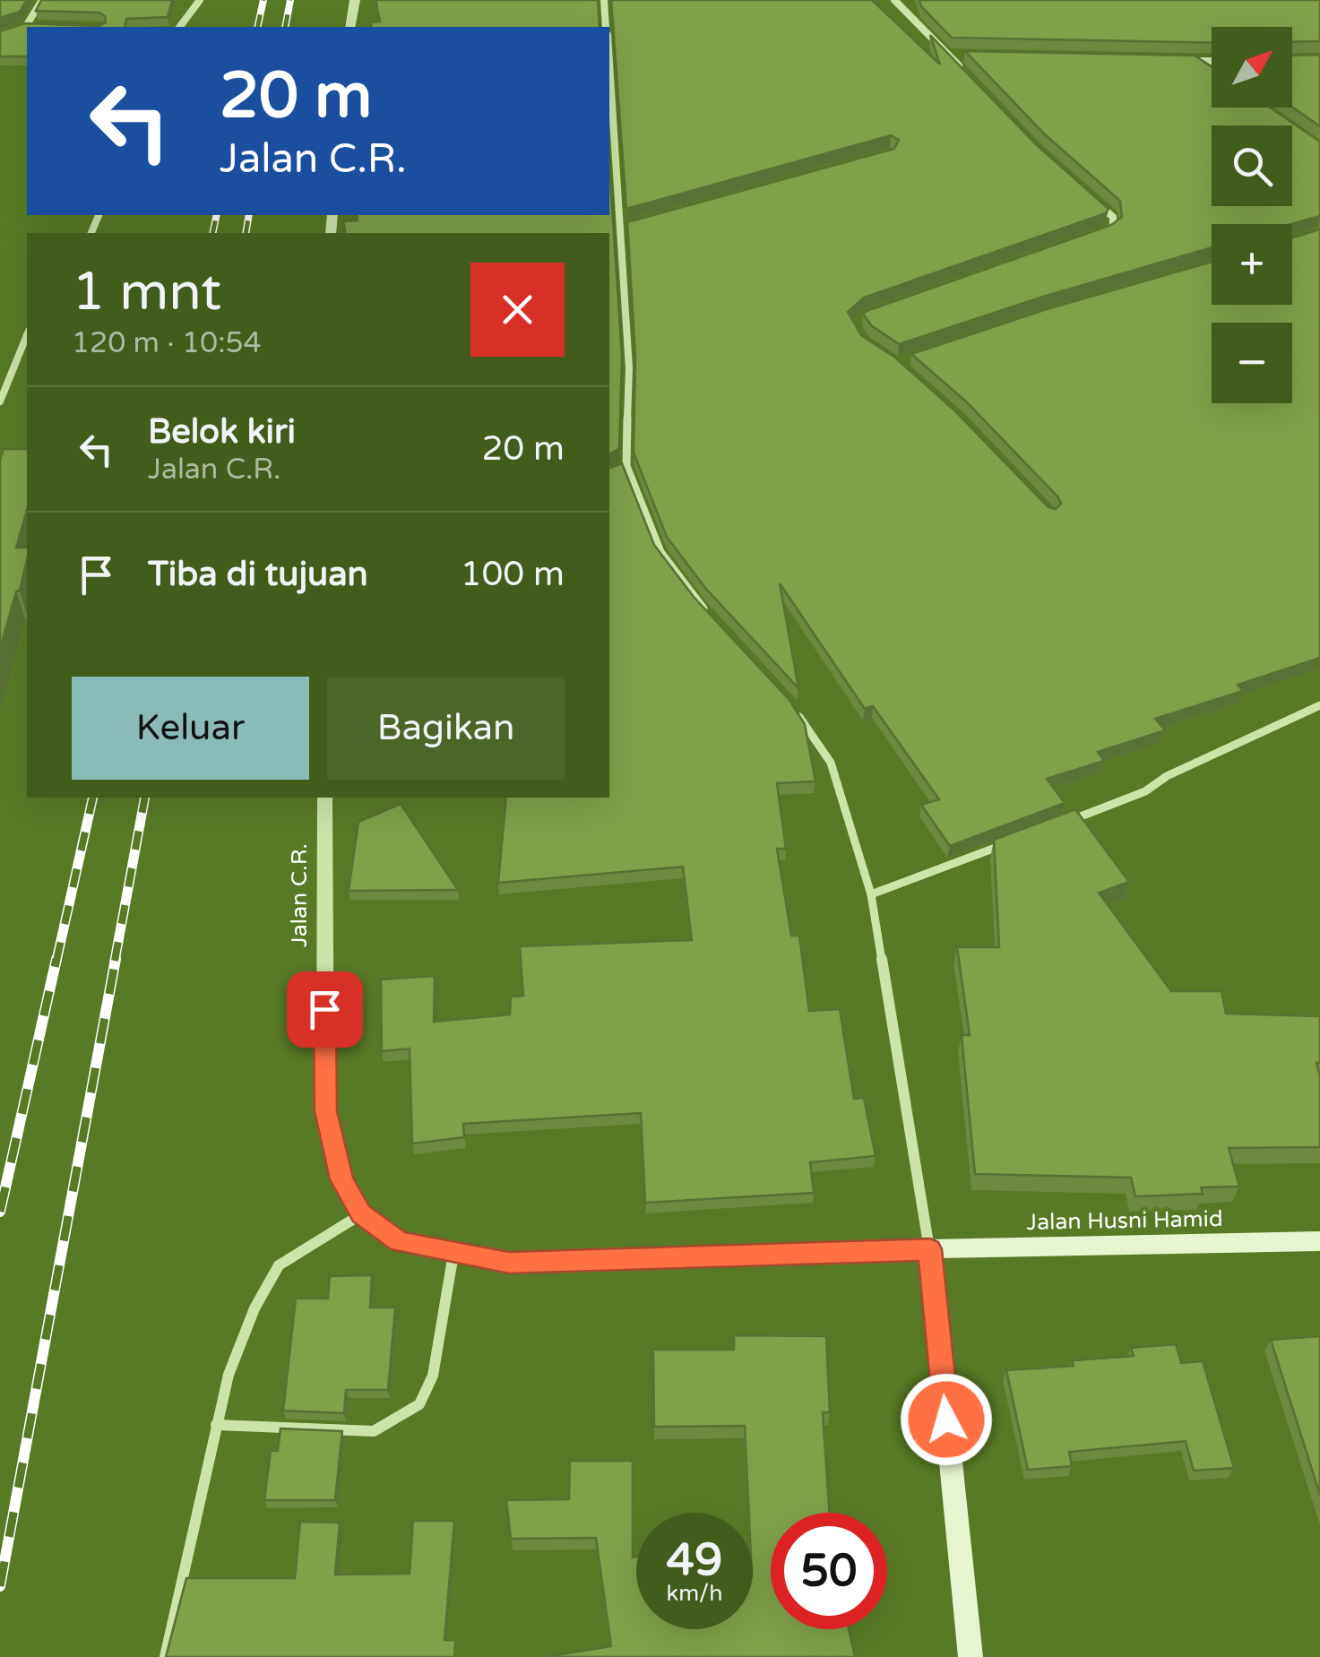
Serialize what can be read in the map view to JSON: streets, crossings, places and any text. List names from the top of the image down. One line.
{"streets":{"main road":["Jalan Husni Hamid"],"street":["Jalan C.R."]},"crossings":[["Jalan C.R.","Jalan Husni Hamid"]],"north":"top right","page":{"map_buttons":["+","−"],"turn":["20 m","Jalan C.R."],"heading":["1 mnt","120 m · 10:54"],"list":[{"name":"Belok kiri","note":"Jalan C.R.","value":"20 m"},{"name":"Tiba di tujuan","value":"100 m"}],"buttons":["Keluar","Bagikan"],"speed":"49 km/h","limit":"50"}}
